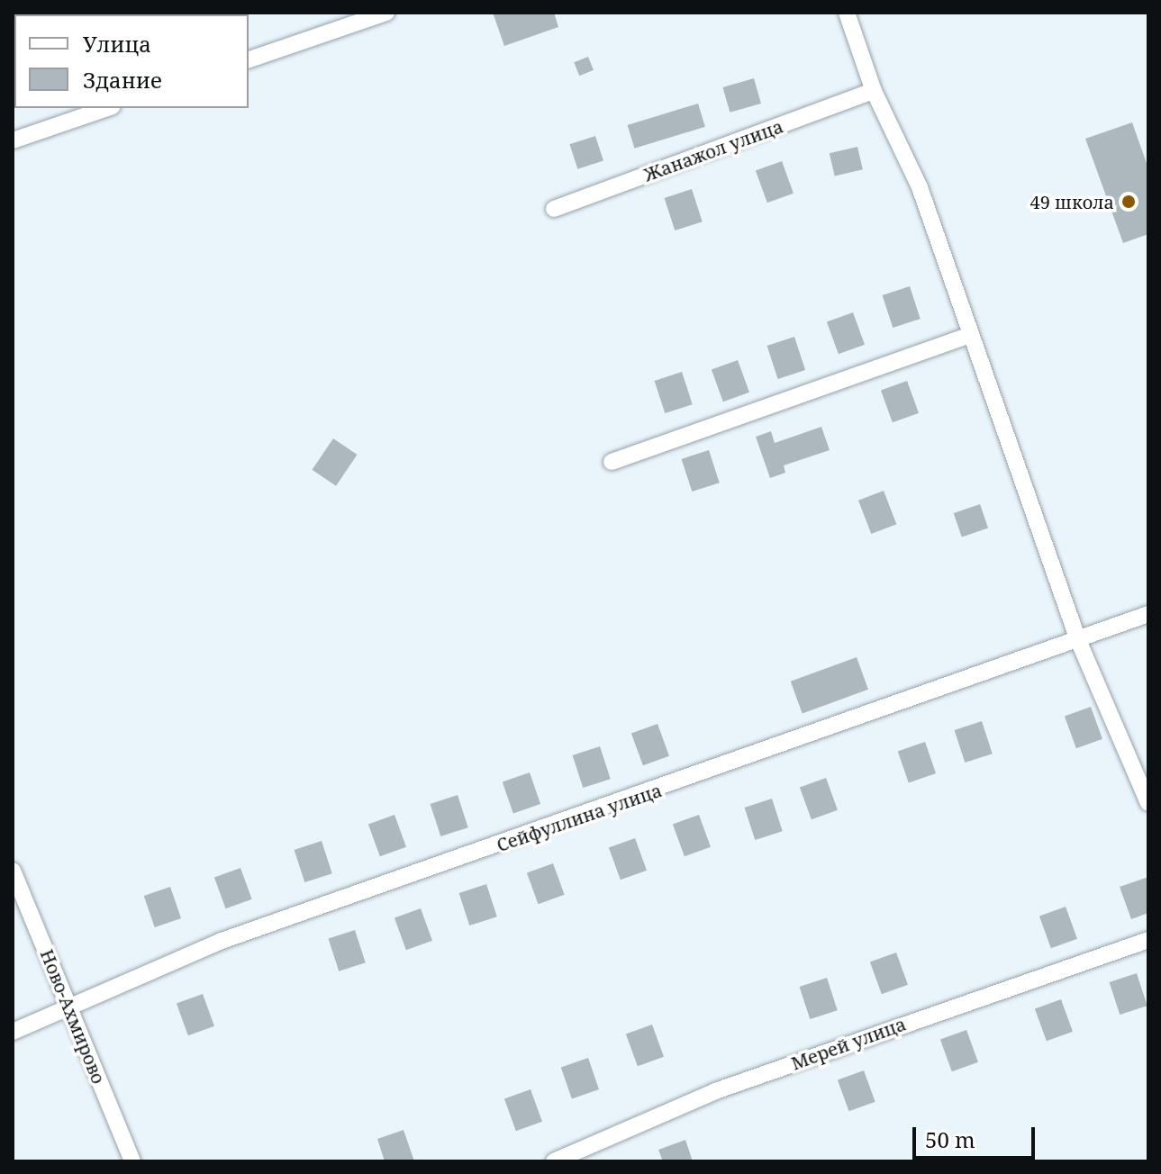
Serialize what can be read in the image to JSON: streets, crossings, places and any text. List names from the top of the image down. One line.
{"streets":{"street":["Жанажол улица","Сейфуллина улица","Ново-Ахмирово","Мерей улица"]},"crossings":[["Сейфуллина улица","Ново-Ахмирово"]],"places":["49 школа"],"legend":["Улица","Здание"],"scale_bar":"50 m"}
